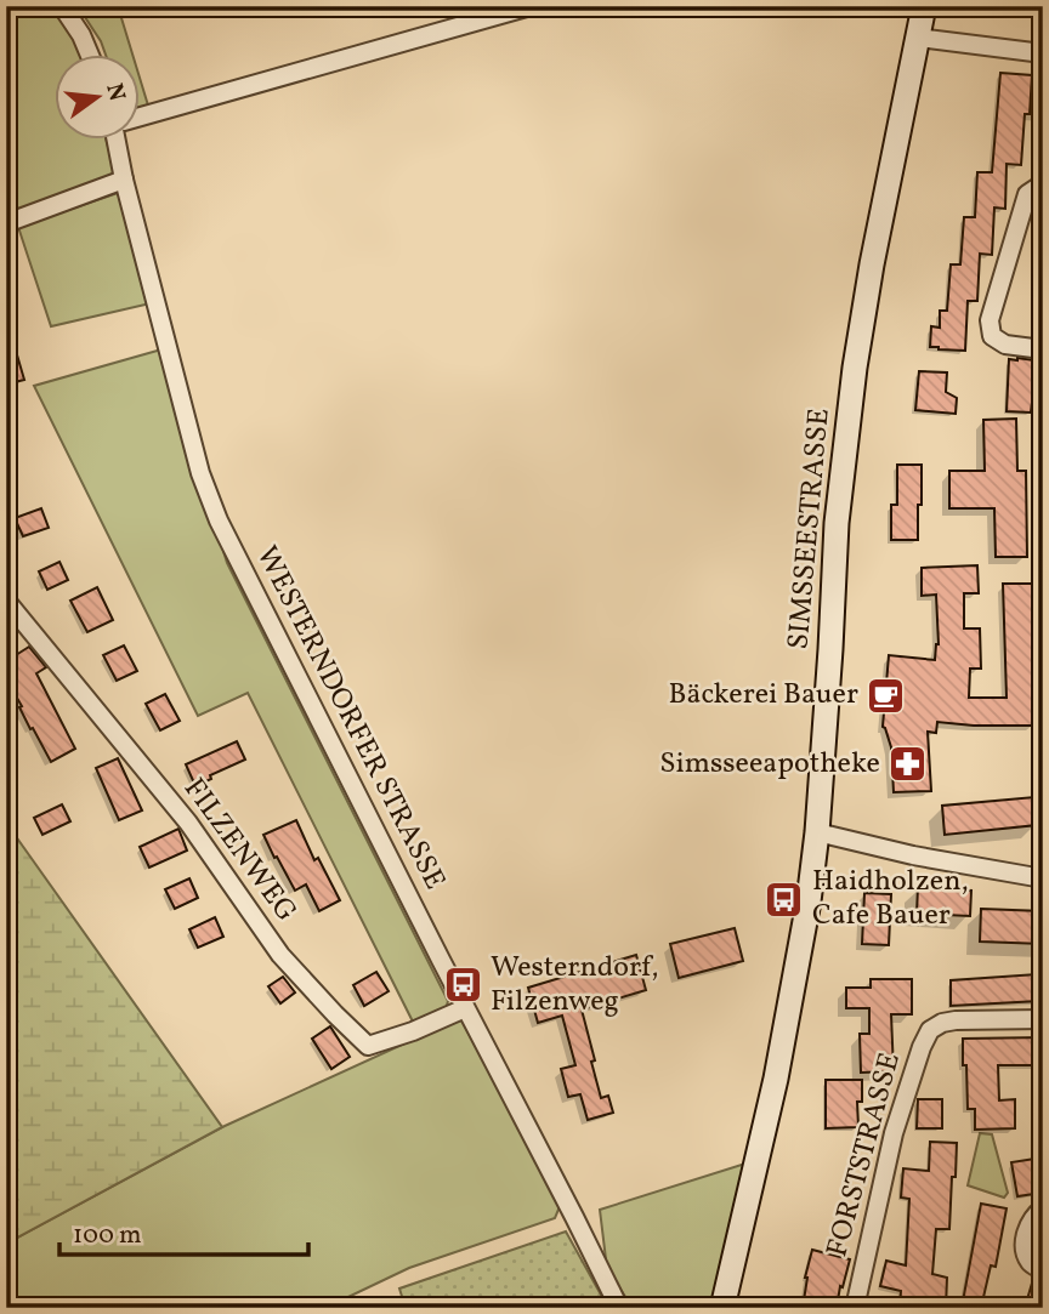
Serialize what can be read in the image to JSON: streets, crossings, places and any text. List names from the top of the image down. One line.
{"streets":{"main road":["SIMSSEESTRASSE"],"street":["WESTERNDORFER STRASSE","FILZENWEG","FORSTSTRASSE"]},"crossings":[["WESTERNDORFER STRASSE","FILZENWEG"]],"places":{"cafe":["Bäckerei Bauer"],"pharmacy":["Simsseeapotheke"],"bus stop":["Haidholzen, Cafe Bauer","Westerndorf, Filzenweg"]},"scale_bar":"100 m","north":"right"}
